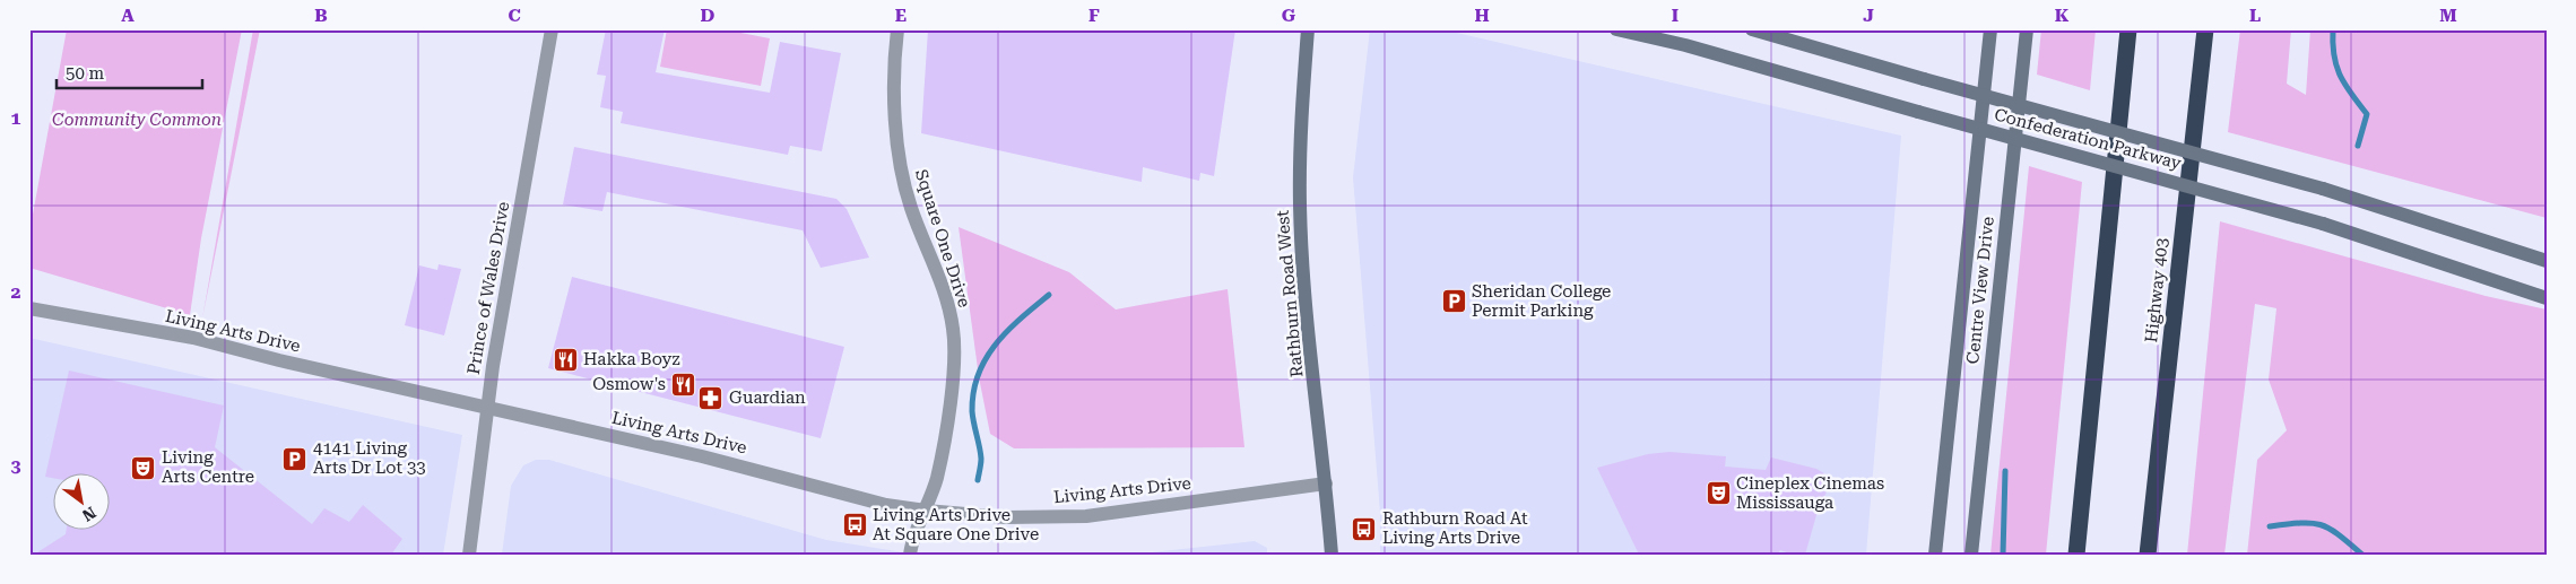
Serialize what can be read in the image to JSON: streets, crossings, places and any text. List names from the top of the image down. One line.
{"streets":{"highway":["Highway 403"],"street":["Confederation Parkway","Square One Drive","Prince of Wales Drive","Centre View Drive","Rathburn Road West","Living Arts Drive"]},"crossings":[["Square One Drive","Living Arts Drive"],["Prince of Wales Drive","Living Arts Drive"],["Rathburn Road West","Living Arts Drive"]],"parks":["Community Common"],"places":{"parking":["Sheridan College Permit Parking","4141 Living Arts Dr Lot 33"],"restaurant":["Hakka Boyz","Osmow's"],"pharmacy":["Guardian"],"theatre":["Living Arts Centre","Cineplex Cinemas Mississauga"],"bus stop":["Living Arts Drive At Square One Drive","Rathburn Road At Living Arts Drive"]},"scale_bar":"50 m","north":"bottom right","grid":{"columns":["A","B","C","D","E","F","G","H","I","J","K","L","M"],"rows":["1","2","3"]}}
